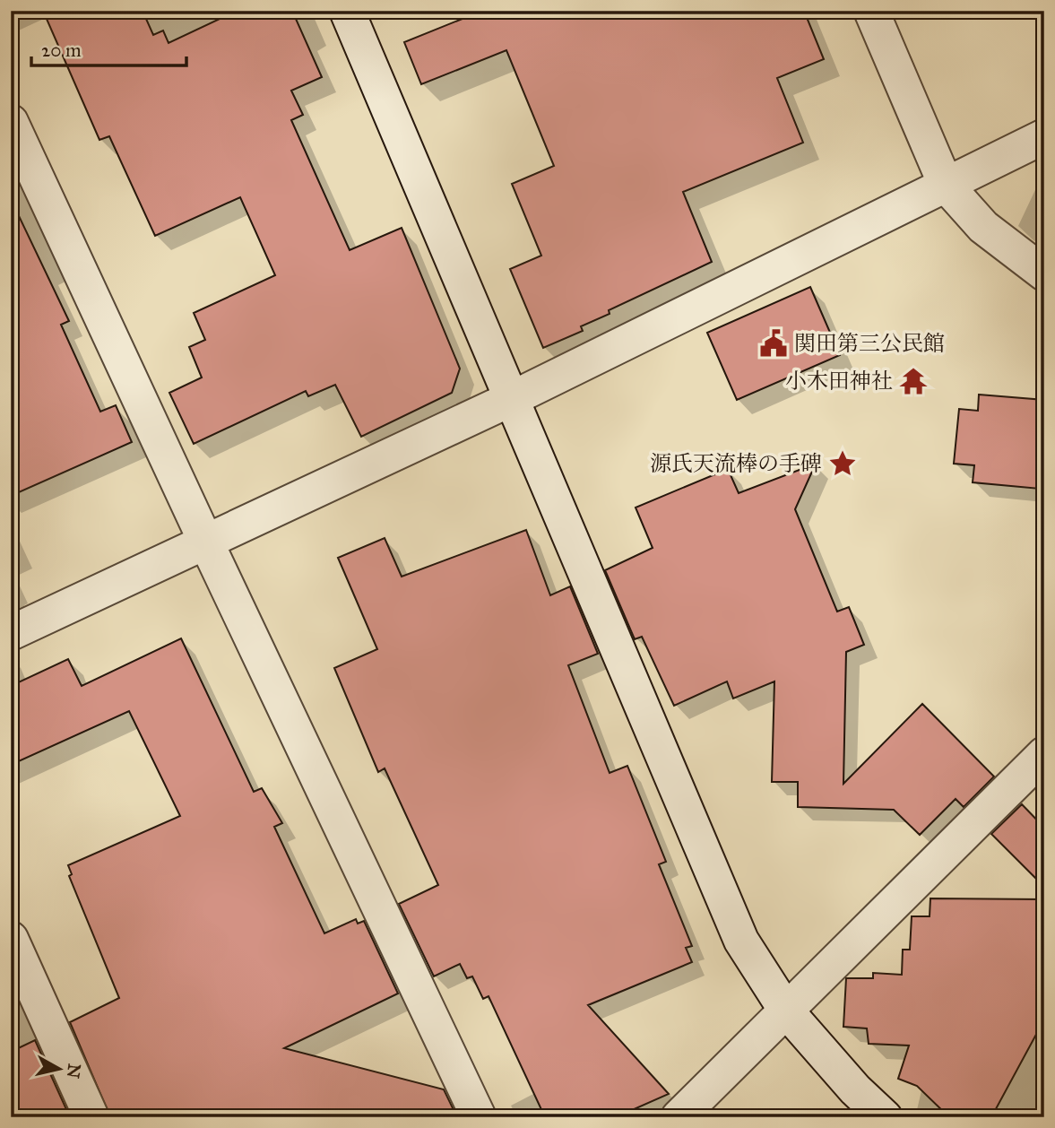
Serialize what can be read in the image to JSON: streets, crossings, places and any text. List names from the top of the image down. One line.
{"places":{"public building":["関田第三公民館"],"temple":["小木田神社"],"place":["源氏天流棒の手碑"]},"scale_bar":"20 m","north":"right"}
